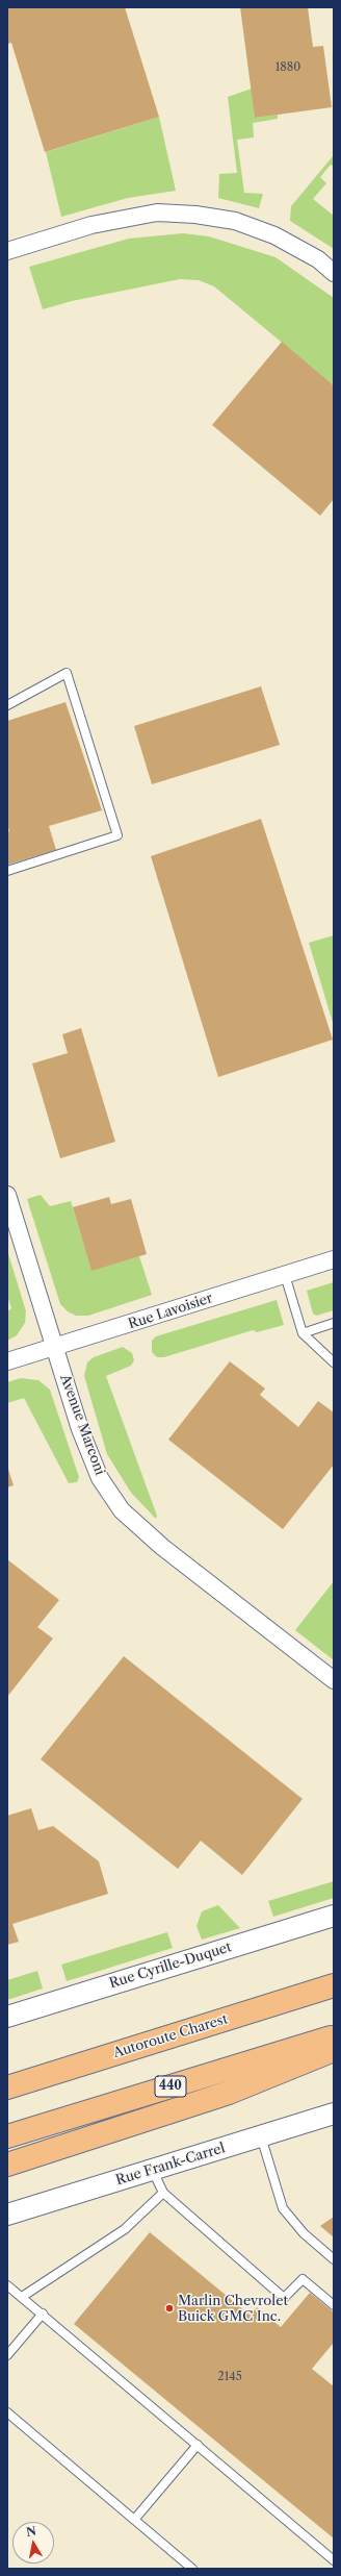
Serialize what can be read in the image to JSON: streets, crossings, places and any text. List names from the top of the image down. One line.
{"streets":{"highway":["Autoroute Charest","440"],"street":["Rue Lavoisier","Avenue Marconi","Rue Cyrille-Duquet","Rue Frank-Carrel"]},"crossings":[["Rue Lavoisier","Avenue Marconi"]],"places":["Marlin Chevrolet Buick GMC Inc."],"house_numbers":["1880","2145"],"north":"top"}
